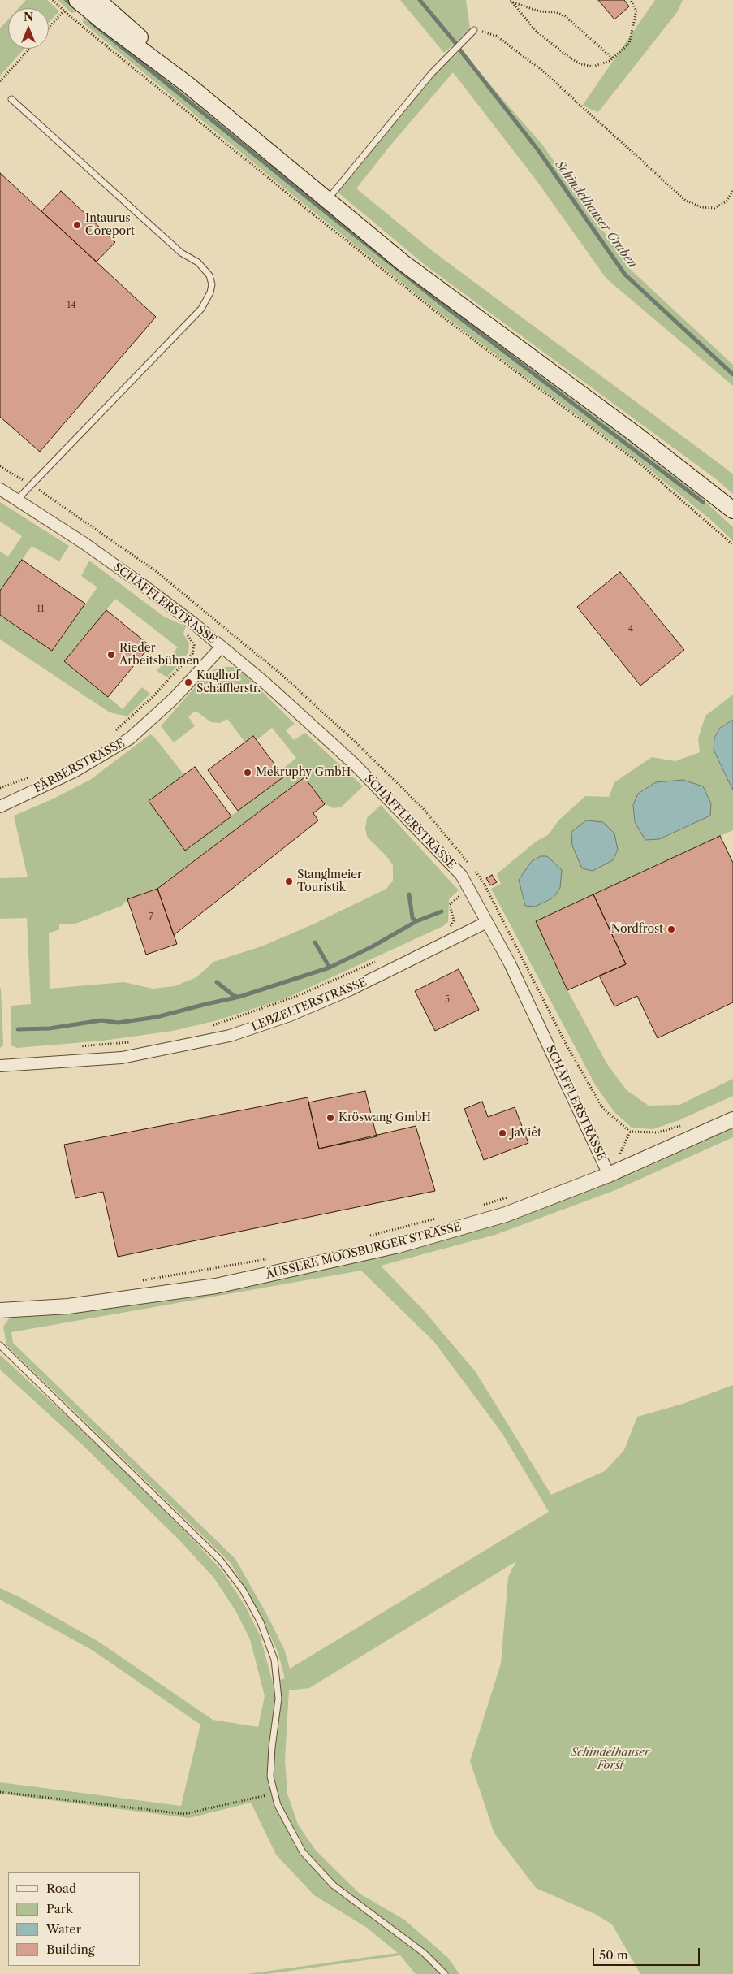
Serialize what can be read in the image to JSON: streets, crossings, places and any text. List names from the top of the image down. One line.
{"streets":{"street":["SCHÄFFLERSTRASSE","FÄRBERSTRASSE","LEBZELTERSTRASSE","ÄUSSERE MOOSBURGER STRASSE"]},"crossings":[["SCHÄFFLERSTRASSE","FÄRBERSTRASSE"],["SCHÄFFLERSTRASSE","LEBZELTERSTRASSE"],["SCHÄFFLERSTRASSE","ÄUSSERE MOOSBURGER STRASSE"]],"water":["Schindelhauser Graben"],"parks":["Schindelhauser Forst"],"places":["Intaurus Coreport","Rieder Arbeitsbühnen","Kuglhof Schäfflerstr.","Mekruphy GmbH","Stanglmeier Touristik","Nordfrost","Kröswang GmbH","JaViêt"],"house_numbers":["14","11","4","7","5"],"legend":["Road","Park","Water","Building"],"scale_bar":"50 m","north":"top"}
